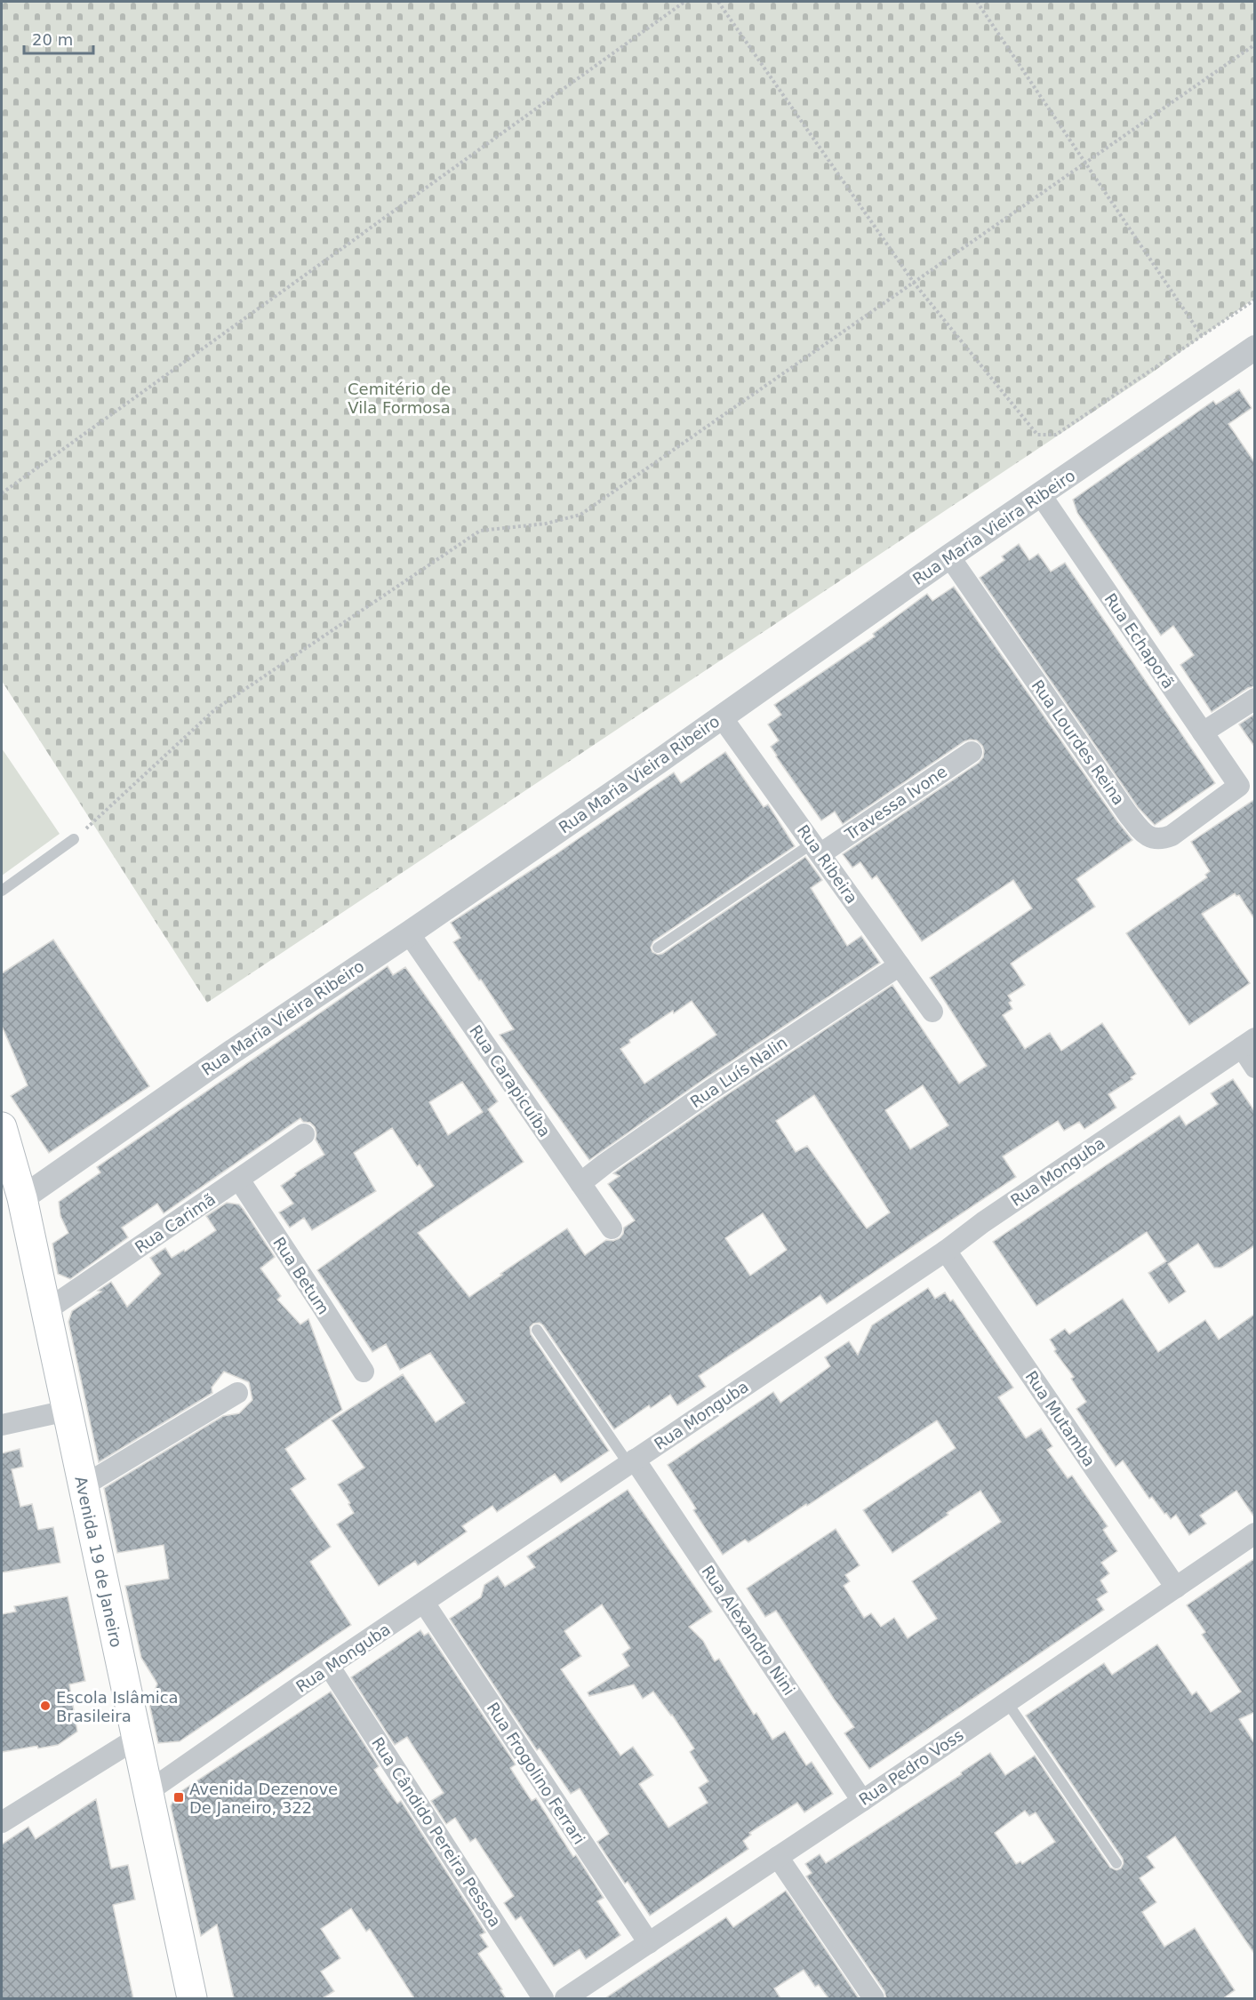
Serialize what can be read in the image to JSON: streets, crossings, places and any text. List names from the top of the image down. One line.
{"streets":{"main road":["Avenida 19 de Janeiro"],"street":["Rua Maria Vieira Ribeiro","Rua Echaporã","Rua Lourdes Reina","Travessa Ivone","Rua Ribeira","Rua Luís Nalin","Rua Carapicuíba","Rua Monguba","Rua Carimã","Rua Betum","Rua Mutamba","Rua Alexandro Nini","Rua Pedro Voss","Rua Frogolino Ferrari","Rua Cândido Pereira Pessoa"]},"crossings":[["Rua Maria Vieira Ribeiro","Rua Echaporã"],["Rua Maria Vieira Ribeiro","Rua Lourdes Reina"],["Rua Maria Vieira Ribeiro","Rua Ribeira"],["Rua Maria Vieira Ribeiro","Rua Carapicuíba"],["Rua Maria Vieira Ribeiro","Avenida 19 de Janeiro"],["Rua Echaporã","Rua Lourdes Reina"],["Travessa Ivone","Rua Ribeira"],["Rua Ribeira","Rua Luís Nalin"],["Rua Luís Nalin","Rua Carapicuíba"],["Rua Monguba","Rua Mutamba"],["Rua Monguba","Avenida 19 de Janeiro"],["Rua Monguba","Rua Alexandro Nini"],["Rua Monguba","Rua Frogolino Ferrari"],["Rua Monguba","Rua Cândido Pereira Pessoa"],["Rua Carimã","Rua Betum"],["Rua Carimã","Avenida 19 de Janeiro"],["Rua Mutamba","Rua Pedro Voss"],["Rua Alexandro Nini","Rua Pedro Voss"],["Rua Pedro Voss","Rua Frogolino Ferrari"]],"parks":["Cemitério de Vila Formosa"],"places":{"other":["Escola Islâmica Brasileira"],"transit":["Avenida Dezenove De Janeiro, 322"]},"scale_bar":"20 m"}
